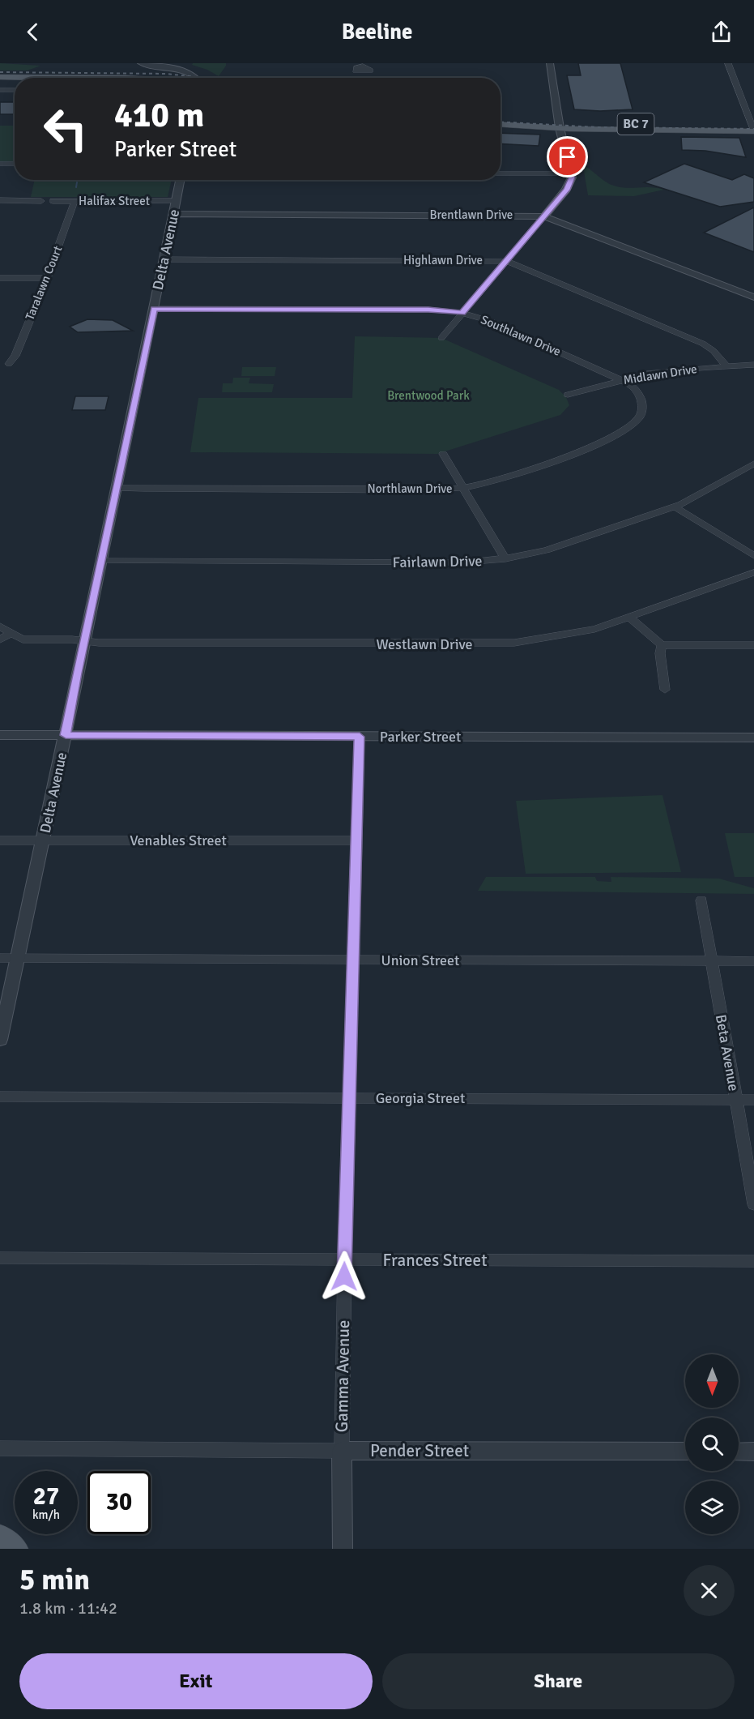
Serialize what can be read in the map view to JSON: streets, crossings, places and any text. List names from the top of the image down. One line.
{"streets":{"main road":["BC 7"],"street":["Halifax Street","Brentlawn Drive","Delta Avenue","Highlawn Drive","Taralawn Court","Southlawn Drive","Midlawn Drive","Northlawn Drive","Fairlawn Drive","Westlawn Drive","Parker Street","Venables Street","Union Street","Beta Avenue","Georgia Street","Frances Street","Gamma Avenue","Pender Street"]},"crossings":[["Halifax Street","Delta Avenue"],["Halifax Street","Taralawn Court"],["Brentlawn Drive","Delta Avenue"],["Delta Avenue","Highlawn Drive"],["Delta Avenue","Southlawn Drive"],["Delta Avenue","Northlawn Drive"],["Delta Avenue","Fairlawn Drive"],["Delta Avenue","Westlawn Drive"],["Delta Avenue","Parker Street"],["Delta Avenue","Venables Street"],["Delta Avenue","Union Street"],["Highlawn Drive","Midlawn Drive"],["Southlawn Drive","Midlawn Drive"],["Southlawn Drive","Northlawn Drive"],["Midlawn Drive","Northlawn Drive"],["Parker Street","Gamma Avenue"],["Venables Street","Gamma Avenue"],["Union Street","Beta Avenue"],["Union Street","Gamma Avenue"],["Beta Avenue","Georgia Street"],["Georgia Street","Gamma Avenue"],["Frances Street","Gamma Avenue"],["Gamma Avenue","Pender Street"]],"parks":["Brentwood Park"],"north":"bottom","page":{"header":"Beeline","turn":["410 m","Parker Street"],"speed":"27 km/h","limit":"30","heading":["5 min","1.8 km · 11:42"],"buttons":["Exit","Share"]}}
